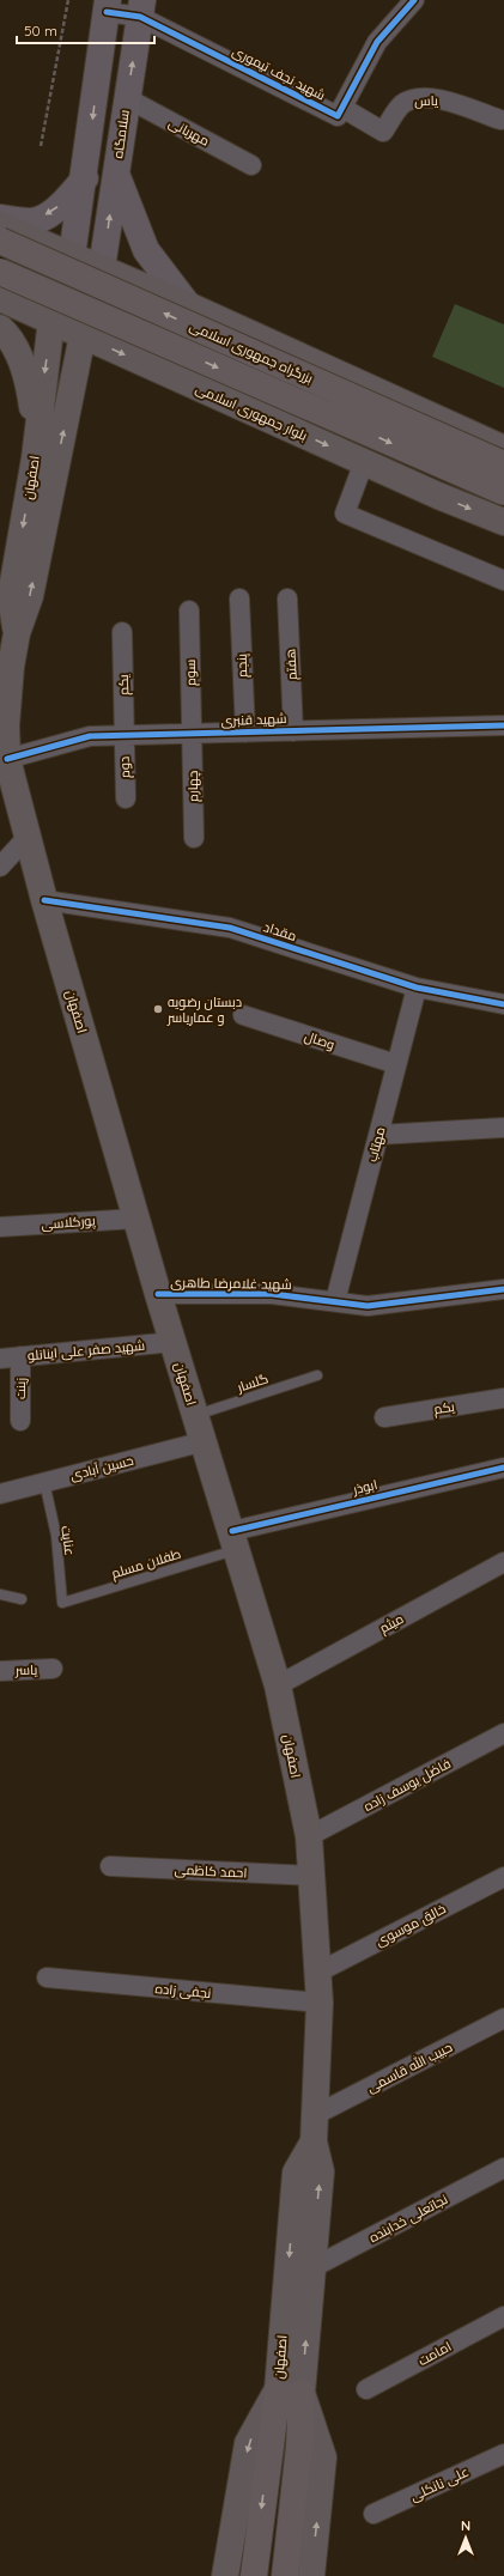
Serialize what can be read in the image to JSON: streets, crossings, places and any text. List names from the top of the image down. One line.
{"streets":{"highway":["بزرگراه جمهوری اسلامی","اصفهان"],"main road":["سلامگاه","بلوار جمهوری اسلامی"],"street":["شهید نجف تیموری","یاس","مهربانی","هفتم","پنجم","سوم","یکم","شهید قنبری","دوم","چهارم","مقداد","وصال","مهتاب","پورکلاسی","شهید غلامرضا طاهری","شهید صفر علی اینانلو","زینت","حسین آبادی","ابوذر","میثم","یاسر","فاضل یوسف زاده","احمد کاظمی","خالق موسوی","نجفی زاده","حبیب الله قاسمی","نجاتعلی خدابنده","امامت","علی نانکلی"],"lane":["گلسار","عنایت","طفلان مسلم"]},"crossings":[["شهید نجف تیموری","یاس"],["شهید نجف تیموری","سلامگاه"],["مهربانی","سلامگاه"],["سلامگاه","اصفهان"],["بلوار جمهوری اسلامی","اصفهان"],["اصفهان","شهید قنبری"],["اصفهان","مقداد"],["اصفهان","پورکلاسی"],["اصفهان","شهید غلامرضا طاهری"],["اصفهان","شهید صفر علی اینانلو"],["اصفهان","گلسار"],["اصفهان","حسین آبادی"],["اصفهان","ابوذر"],["اصفهان","طفلان مسلم"],["اصفهان","میثم"],["اصفهان","فاضل یوسف زاده"],["اصفهان","احمد کاظمی"],["اصفهان","خالق موسوی"],["اصفهان","نجفی زاده"],["اصفهان","حبیب الله قاسمی"],["اصفهان","نجاتعلی خدابنده"],["هفتم","شهید قنبری"],["پنجم","شهید قنبری"],["سوم","شهید قنبری"],["سوم","چهارم"],["یکم","شهید قنبری"],["یکم","دوم"],["شهید قنبری","دوم"],["شهید قنبری","چهارم"],["مقداد","مهتاب"],["وصال","مهتاب"],["مهتاب","شهید غلامرضا طاهری"],["شهید صفر علی اینانلو","زینت"],["حسین آبادی","عنایت"],["ابوذر","طفلان مسلم"],["عنایت","طفلان مسلم"]],"places":["دبستان رضویه و عماریاسر"],"scale_bar":"50 m","north":"top"}
